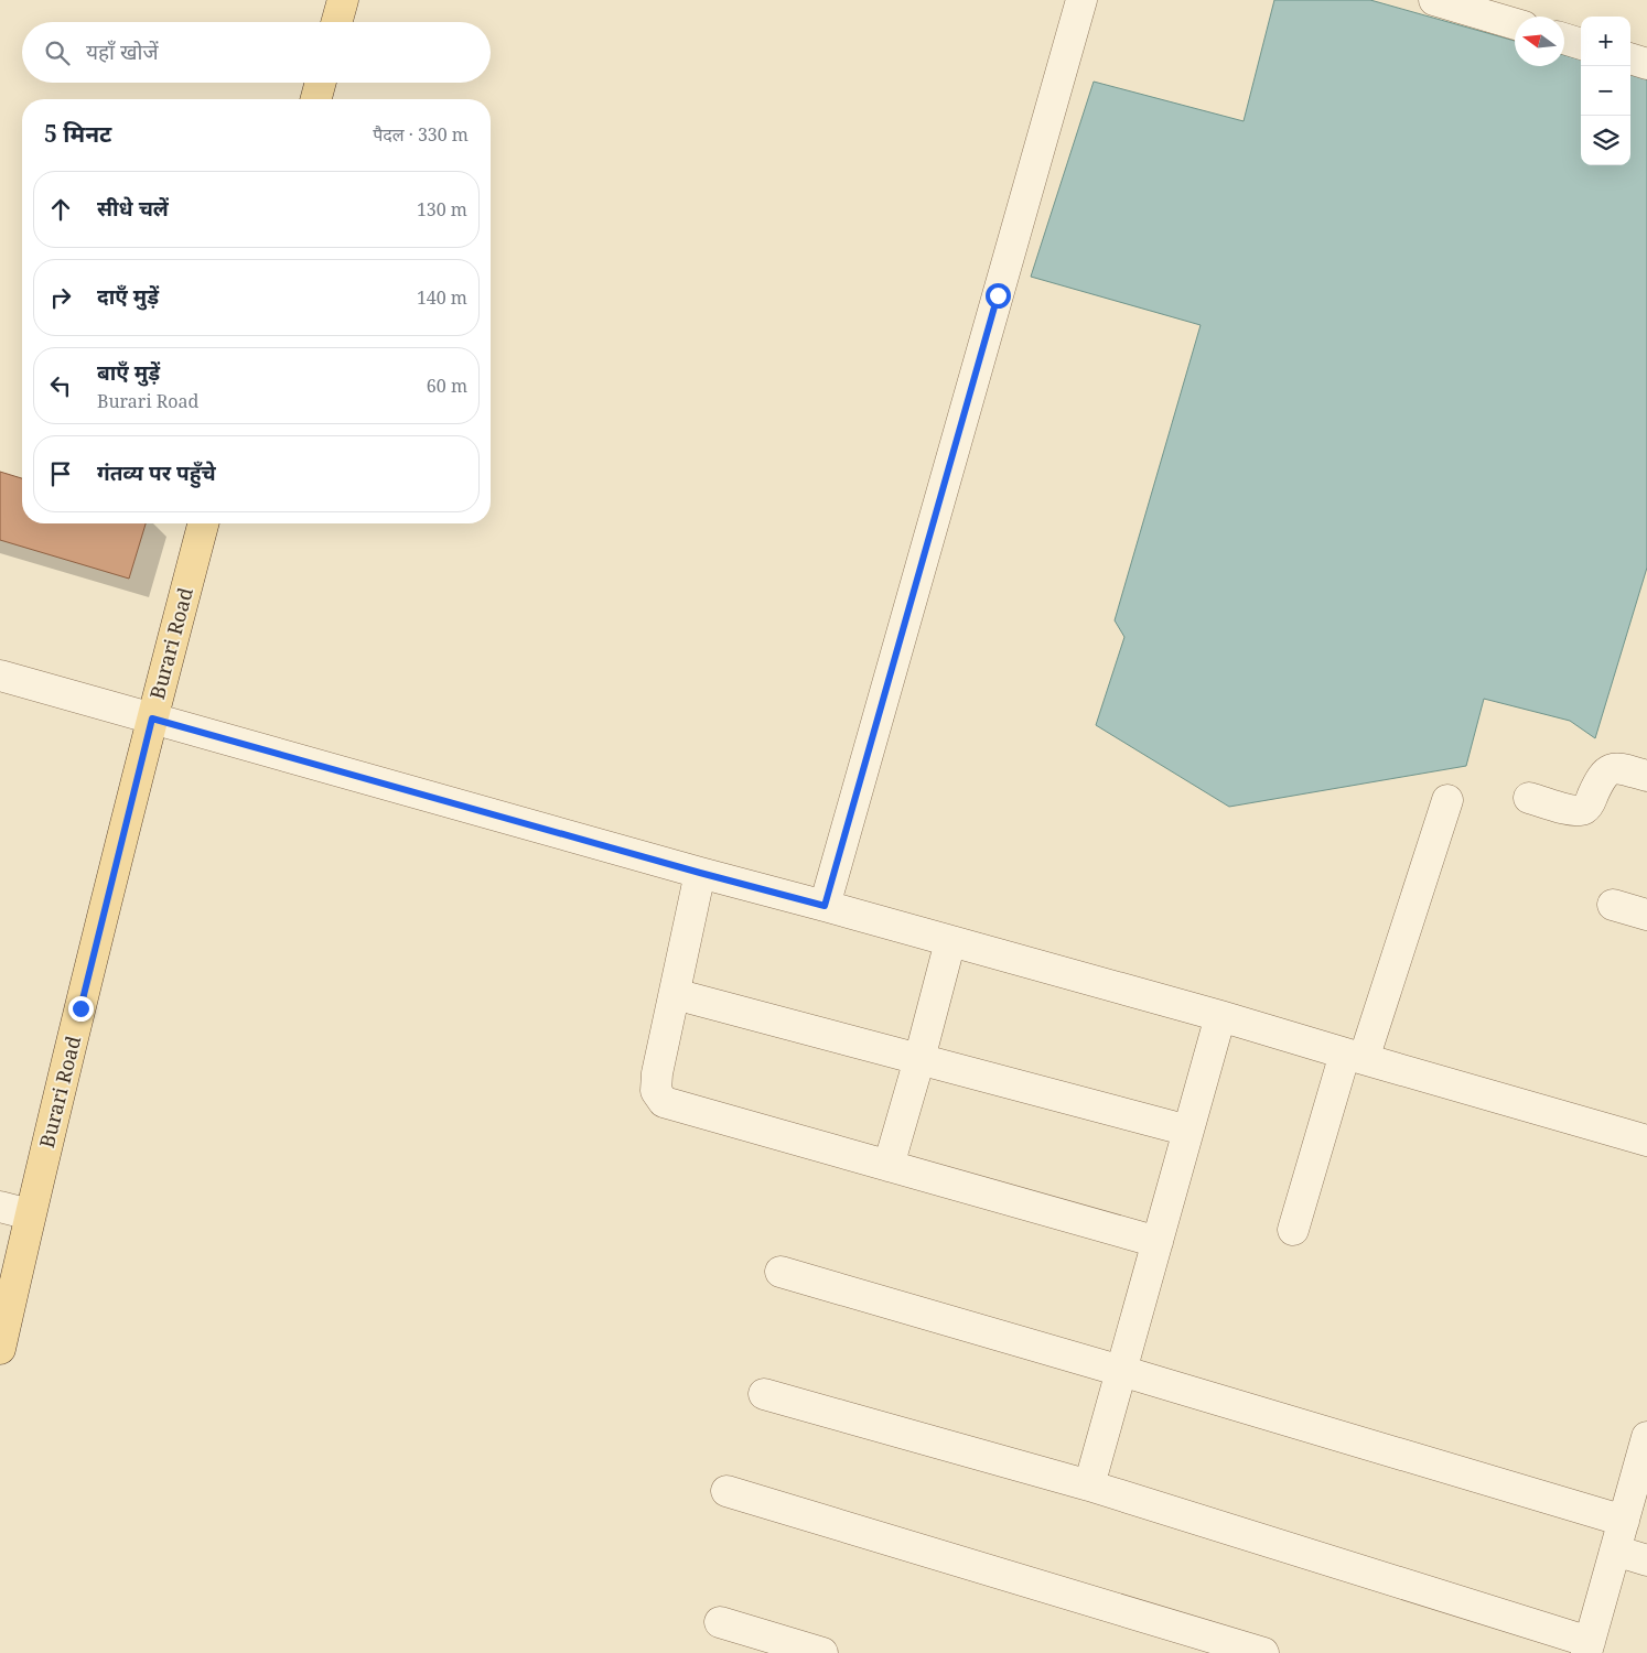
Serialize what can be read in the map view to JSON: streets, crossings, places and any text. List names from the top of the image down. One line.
{"streets":{"main road":["Burari Road"]},"north":"left","page":{"map_buttons":["+","−"],"search":"यहाँ खोजें","heading":["5 मिनट","पैदल · 330 m"],"list":[["सीधे चलें","130 m"],["दाएँ मुड़ें","140 m"],["बाएँ मुड़ें","Burari Road","60 m"],"गंतव्य पर पहुँचे"]}}
